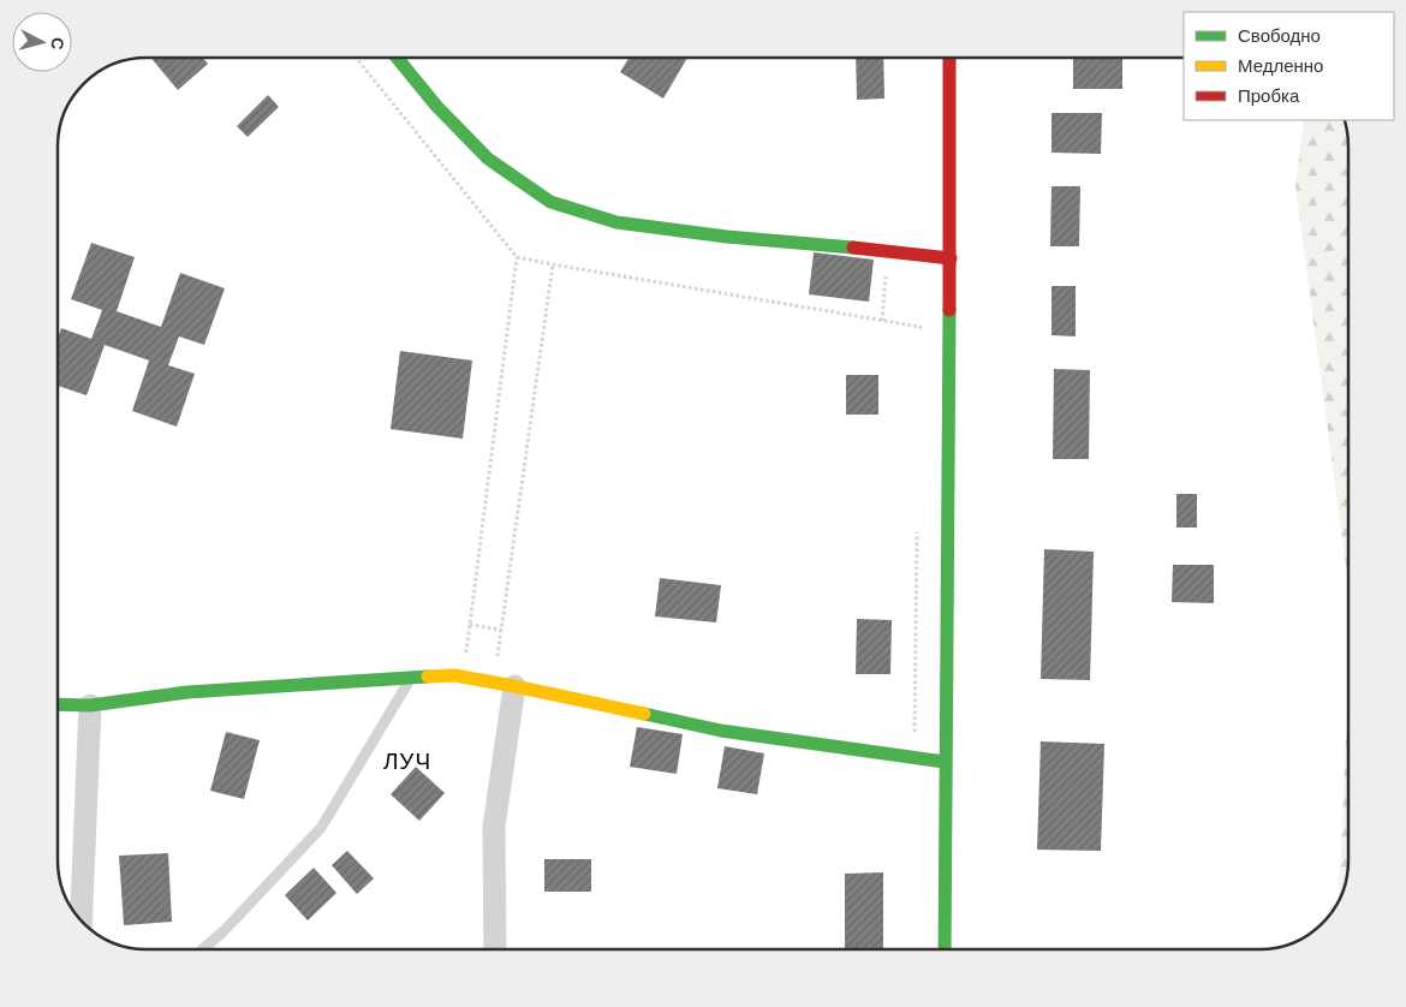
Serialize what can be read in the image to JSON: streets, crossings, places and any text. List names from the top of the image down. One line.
{"districts":["ЛУЧ"],"legend":["Свободно","Медленно","Пробка"],"north":"right"}
